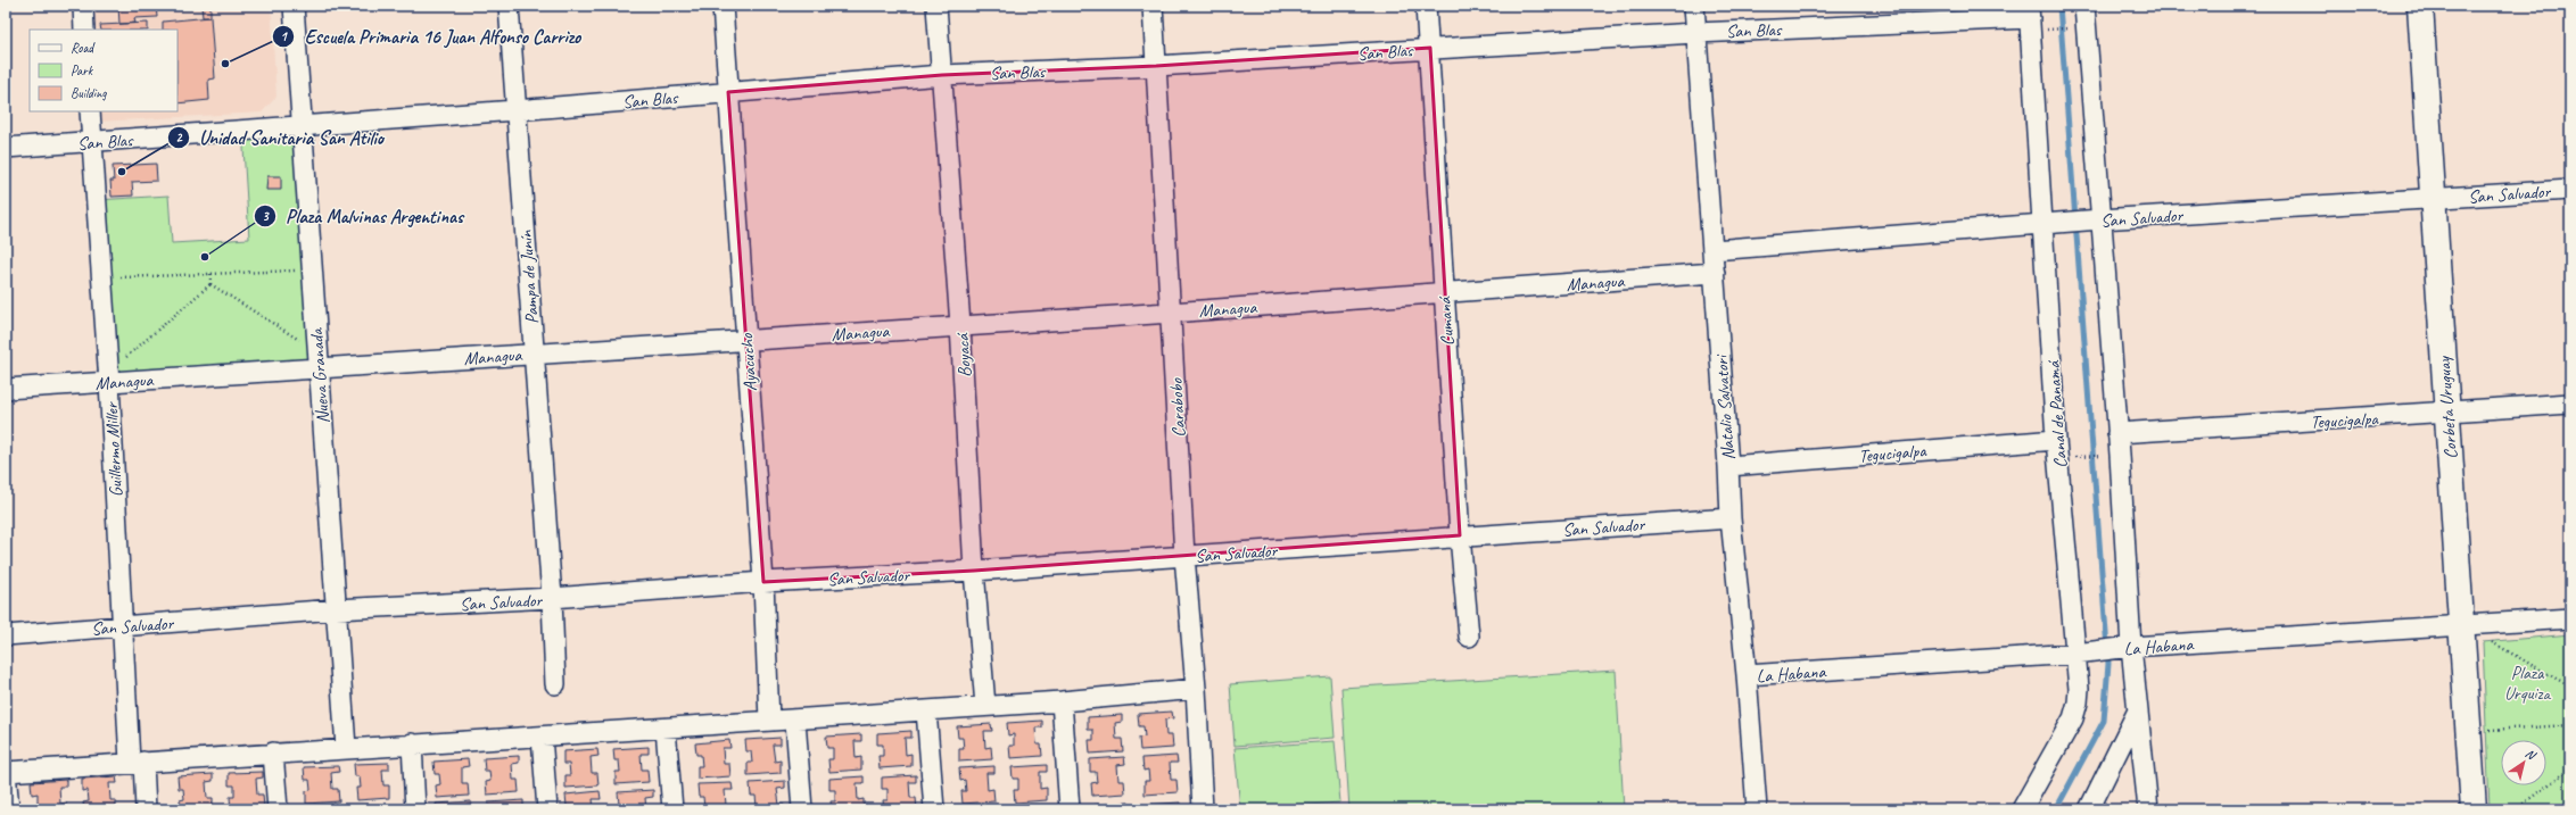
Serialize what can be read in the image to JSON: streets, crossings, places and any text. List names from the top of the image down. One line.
{"streets":{"street":["San Blas","San Salvador","Pampa de Junín","Managua","Cumaná","Boyacá","Ayacucho","Nueva Granada","Carabobo","Natalio Salvatori","Corbeta Uruguay","Canal de Panamá","Tegucigalpa","Guillermo Miller","La Habana"]},"crossings":[["San Blas","Pampa de Junín"],["San Blas","Cumaná"],["San Blas","Boyacá"],["San Blas","Ayacucho"],["San Blas","Nueva Granada"],["San Blas","Carabobo"],["San Blas","Natalio Salvatori"],["San Blas","Canal de Panamá"],["San Blas","Guillermo Miller"],["San Salvador","Pampa de Junín"],["San Salvador","Cumaná"],["San Salvador","Boyacá"],["San Salvador","Ayacucho"],["San Salvador","Nueva Granada"],["San Salvador","Carabobo"],["San Salvador","Natalio Salvatori"],["San Salvador","Corbeta Uruguay"],["San Salvador","Canal de Panamá"],["San Salvador","Guillermo Miller"],["Pampa de Junín","Managua"],["Managua","Cumaná"],["Managua","Boyacá"],["Managua","Ayacucho"],["Managua","Nueva Granada"],["Managua","Carabobo"],["Managua","Natalio Salvatori"],["Managua","Guillermo Miller"],["Natalio Salvatori","Tegucigalpa"],["Natalio Salvatori","La Habana"],["Corbeta Uruguay","Tegucigalpa"],["Corbeta Uruguay","La Habana"],["Canal de Panamá","Tegucigalpa"],["Canal de Panamá","La Habana"]],"parks":["Plaza Urquiza"],"places":["Escuela Primaria 16 Juan Alfonso Carrizo","Unidad Sanitaria San Atilio","Plaza Malvinas Argentinas"],"legend":["Road","Park","Building"],"north":"top right"}
